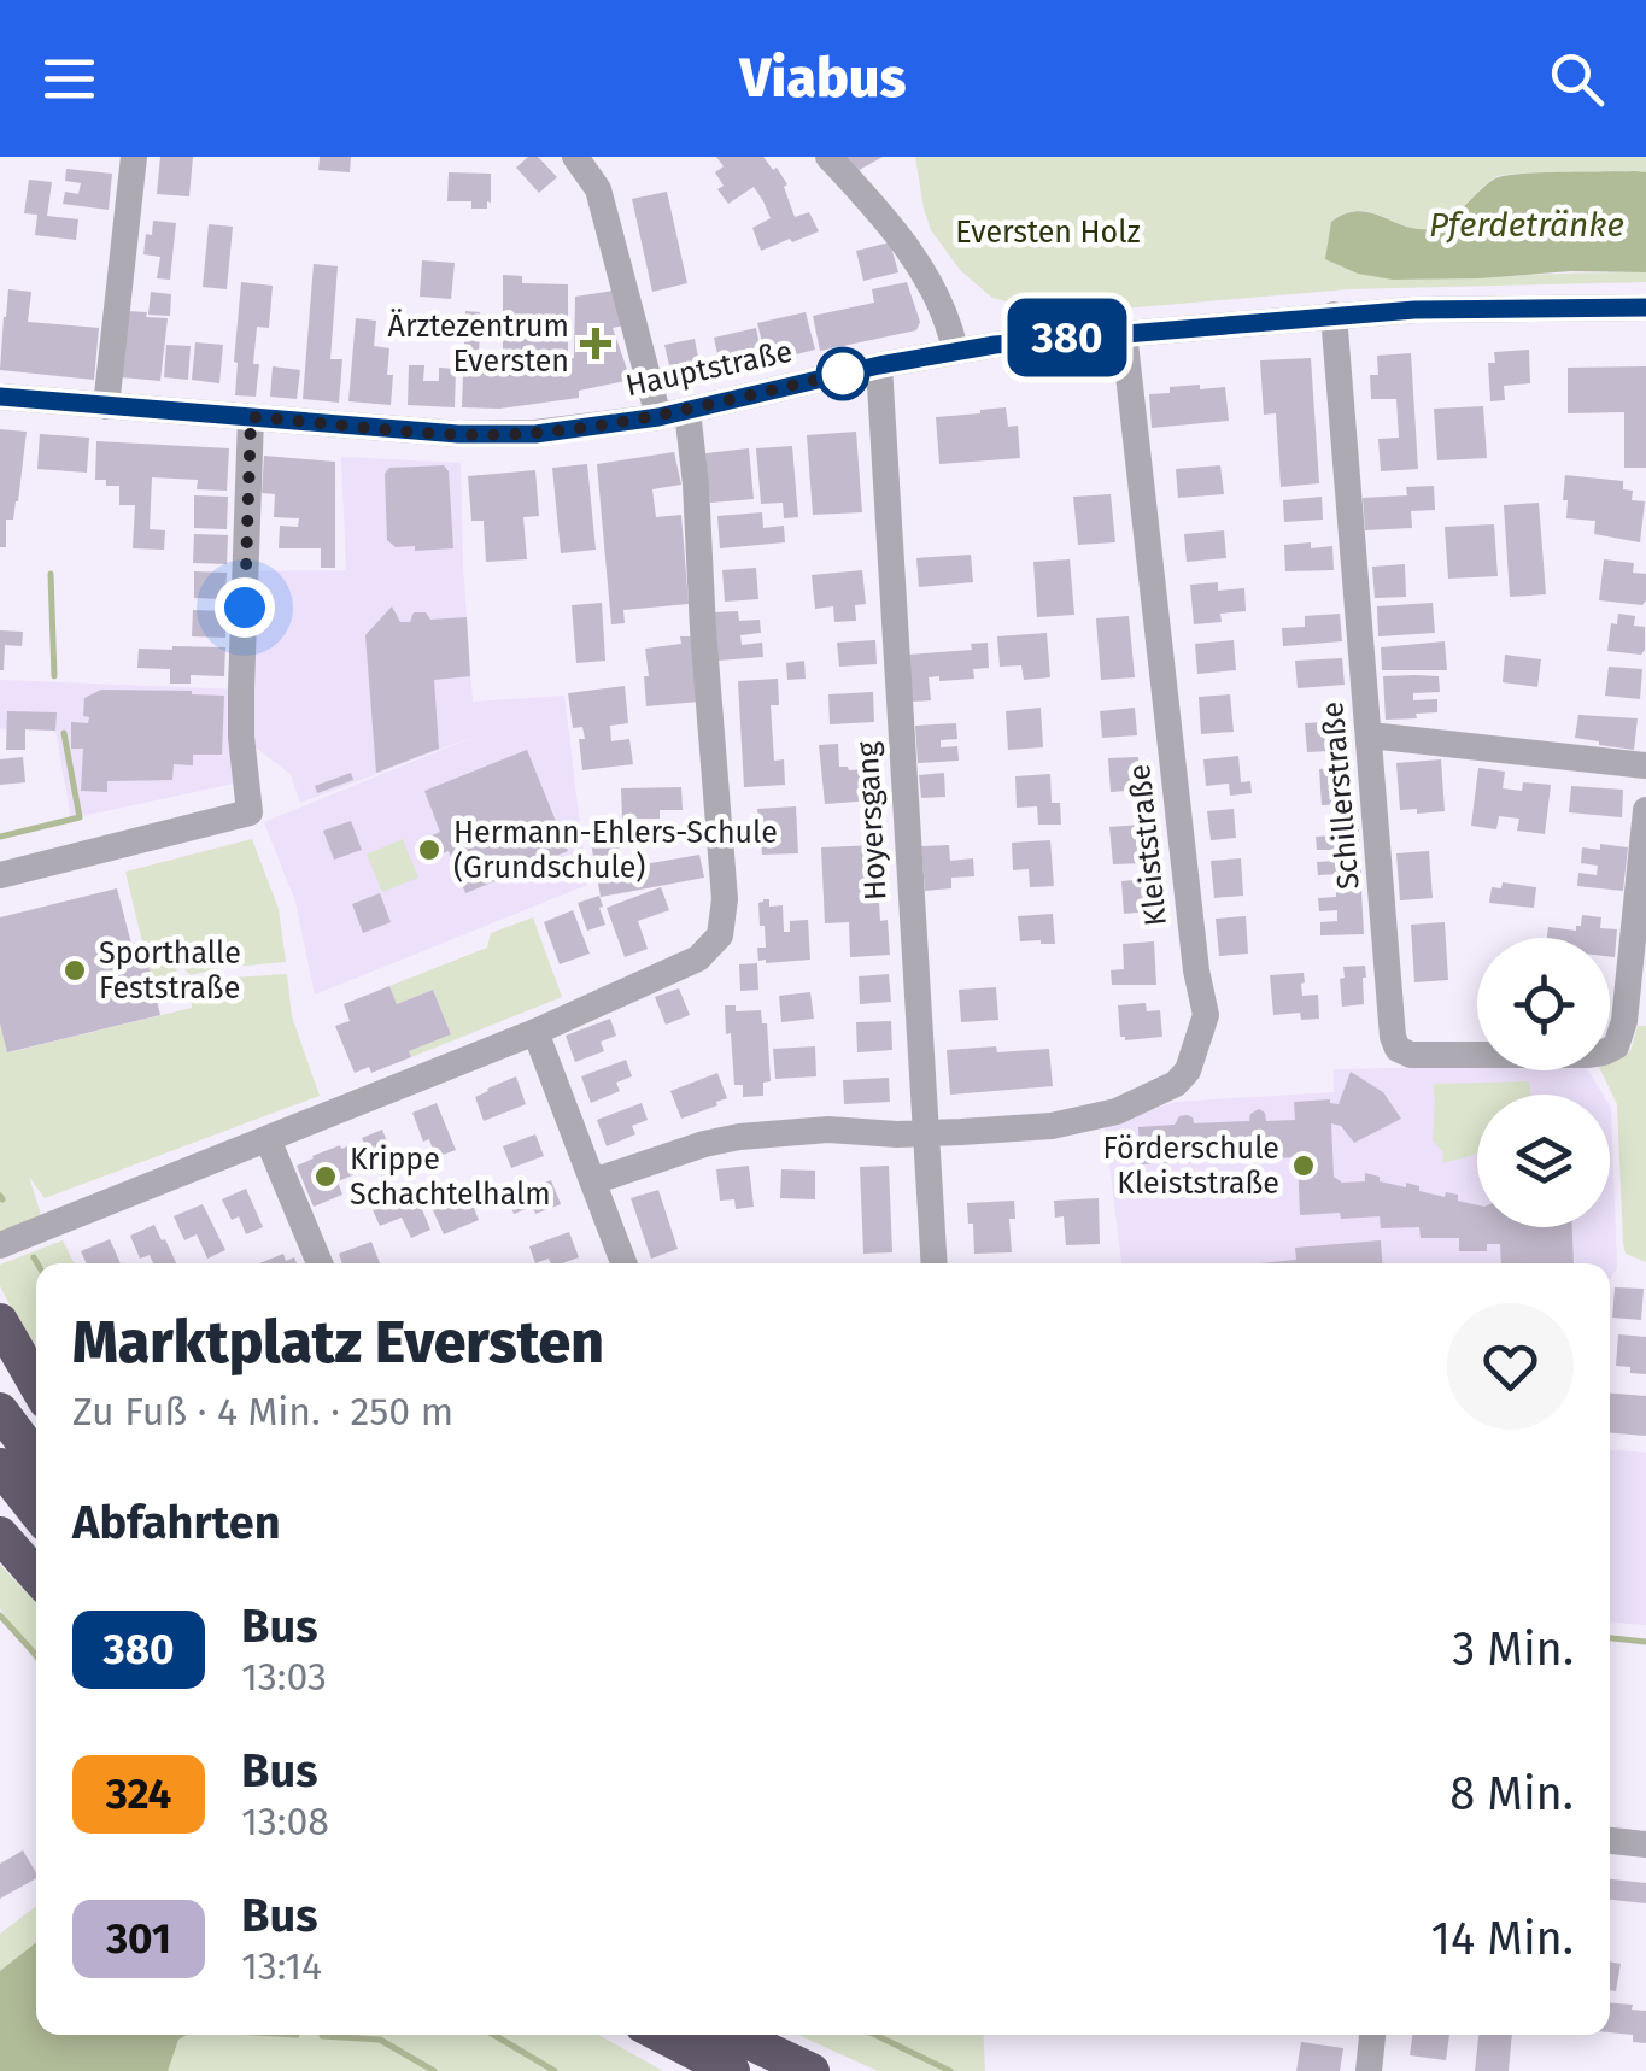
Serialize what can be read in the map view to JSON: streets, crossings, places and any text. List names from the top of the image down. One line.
{"streets":{"street":["Hauptstraße","Schillerstraße","Hoyersgang","Kleiststraße"]},"crossings":[["Hauptstraße","Schillerstraße"],["Hauptstraße","Hoyersgang"],["Hauptstraße","Kleiststraße"],["Hoyersgang","Kleiststraße"]],"water":["Pferdetränke"],"parks":["Eversten Holz"],"places":{"health":["Ärztezentrum Eversten"],"other":["Hermann-Ehlers-Schule (Grundschule)","Sporthalle Feststraße","Förderschule Kleiststraße","Krippe Schachtelhalm"]},"lines":["bus line 380"],"page":{"header":"Viabus","on_map":"380","heading":[["Marktplatz Eversten","Zu Fuß · 4 Min. · 250 m"],"Abfahrten"],"list":[{"mark":"380","name":"Bus","note":"13:03","value":"3 Min."},{"mark":"324","name":"Bus","note":"13:08","value":"8 Min."},{"mark":"301","name":"Bus","note":"13:14","value":"14 Min."}]}}
